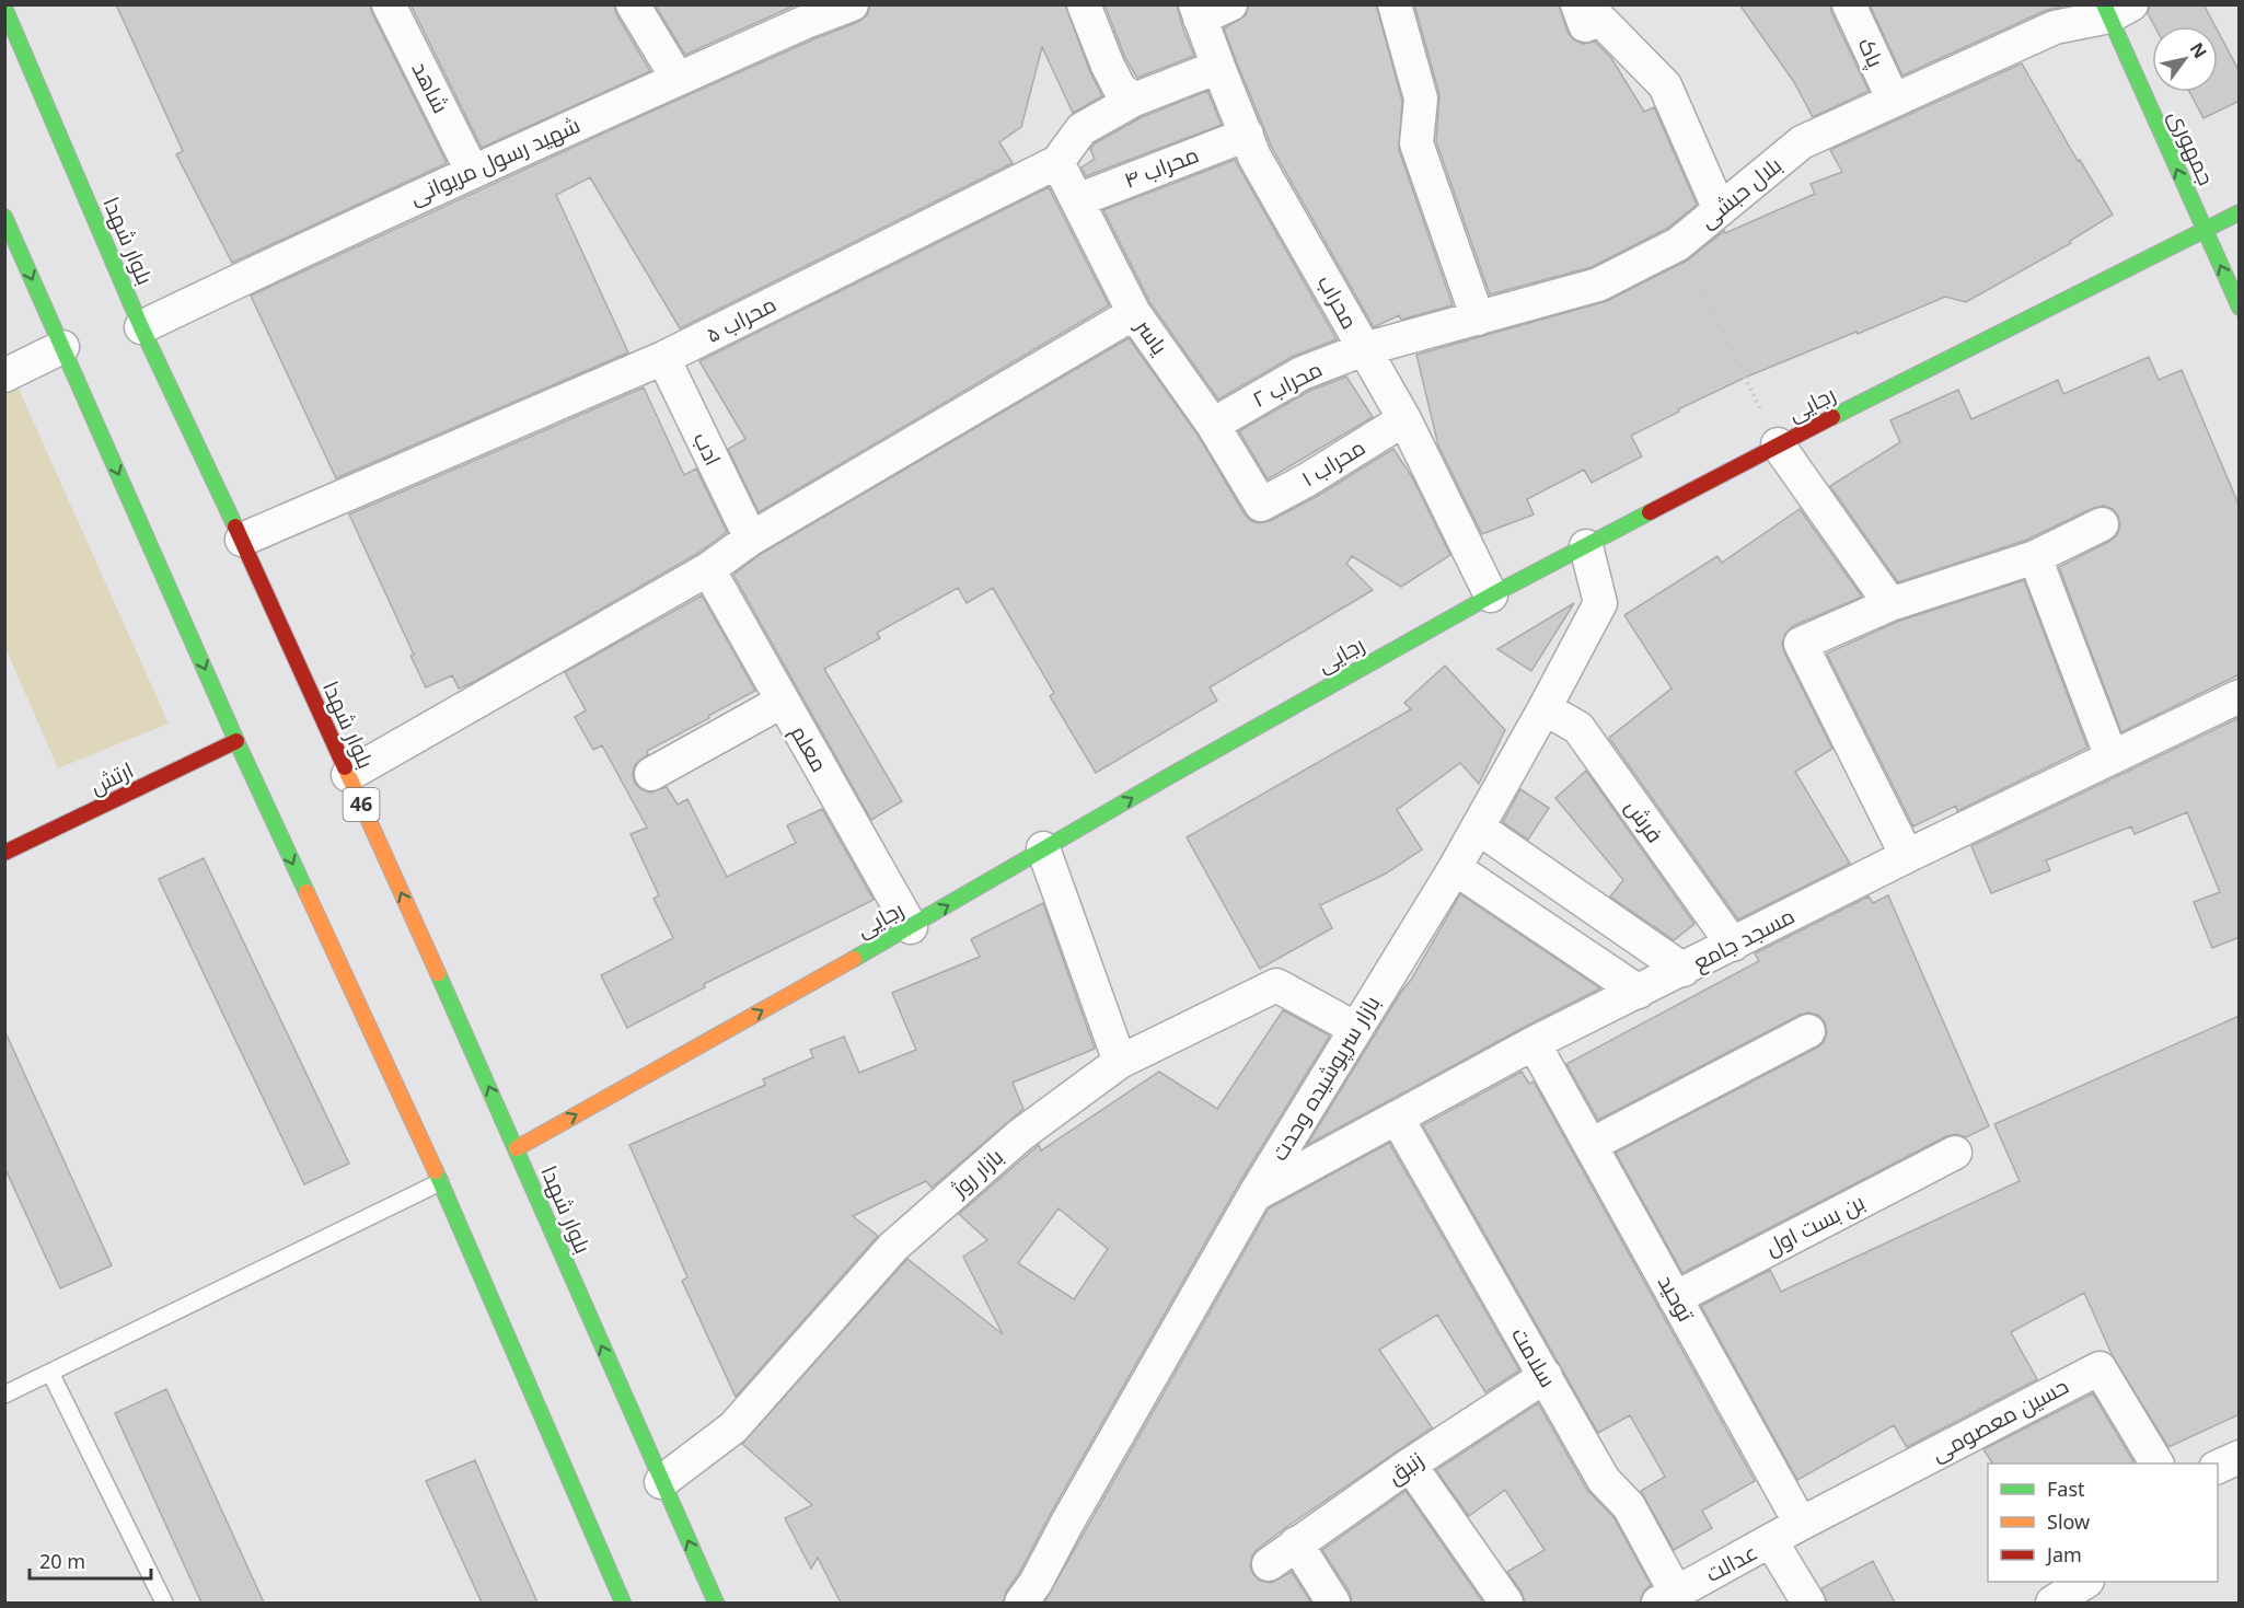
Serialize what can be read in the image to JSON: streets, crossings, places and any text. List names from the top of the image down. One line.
{"streets":{"main road":["جمهوری","بلوار شهدا","رجایی","ارتش","46"],"street":["پاک","شاهد","شهید رسول مریوانی","محراب ۴","بلال حبشی","محراب","محراب ۵","یاسر","محراب ۲","ادب","محراب ۱","معلم","فرش","مسجد جامع","بازار سرپوشیده وحدت","بازار روژ","بن بست اول","توحید","سلامت","حسین معصومی","زنبق","عدالت"]},"crossings":[["پاک","بلال حبشی"],["شاهد","شهید رسول مریوانی"],["جمهوری","بلال حبشی"],["جمهوری","رجایی"],["شهید رسول مریوانی","بلوار شهدا"],["محراب ۴","محراب"],["محراب ۴","یاسر"],["بلال حبشی","محراب"],["بلال حبشی","محراب ۲"],["بلوار شهدا","محراب ۵"],["بلوار شهدا","رجایی"],["بلوار شهدا","بازار روژ"],["محراب","محراب ۵"],["محراب","محراب ۲"],["محراب","رجایی"],["محراب","محراب ۱"],["محراب ۵","یاسر"],["محراب ۵","ادب"],["یاسر","محراب ۲"],["یاسر","محراب ۱"],["رجایی","معلم"],["رجایی","بازار سرپوشیده وحدت"],["فرش","مسجد جامع"],["فرش","بازار سرپوشیده وحدت"],["مسجد جامع","بازار سرپوشیده وحدت"],["مسجد جامع","توحید"],["مسجد جامع","سلامت"],["بازار سرپوشیده وحدت","بازار روژ"],["بن بست اول","توحید"],["توحید","حسین معصومی"],["سلامت","زنبق"],["سلامت","عدالت"]],"one_way":["جمهوری","رجایی"],"legend":["Fast","Slow","Jam"],"scale_bar":"20 m","north":"top right"}
